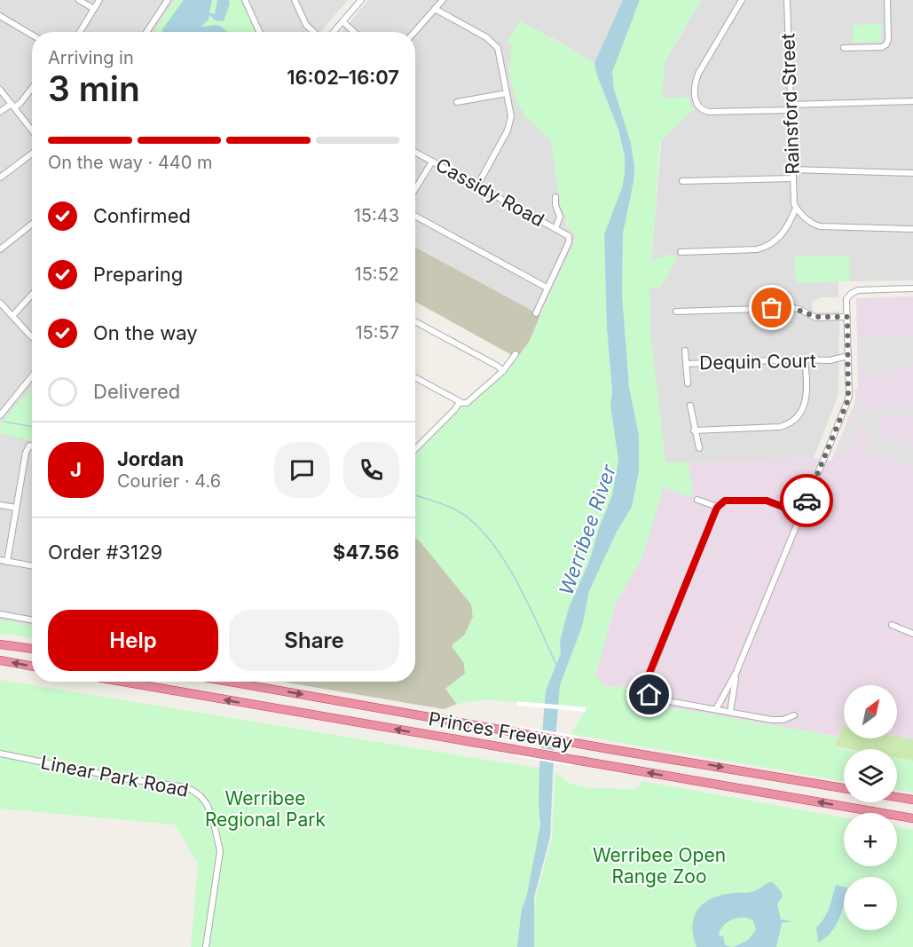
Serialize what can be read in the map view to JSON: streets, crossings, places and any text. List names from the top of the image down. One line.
{"streets":{"highway":["Princes Freeway"],"street":["Rainsford Street","Cassidy Road","Dequin Court","Linear Park Road"]},"water":["Werribee River"],"parks":["Werribee Regional Park","Werribee Open Range Zoo"],"north":"top right","page":{"heading":["3 min","Arriving in","16:02–16:07"],"panel":["Jordan","Courier · 4.6","Order #3129","$47.56"],"bar":"On the way · 440 m","list":[["Confirmed","15:43"],["Preparing","15:52"],["On the way","15:57"],"Delivered"],"round":"J","buttons":["Help","Share"],"map_buttons":["+","−"]}}
